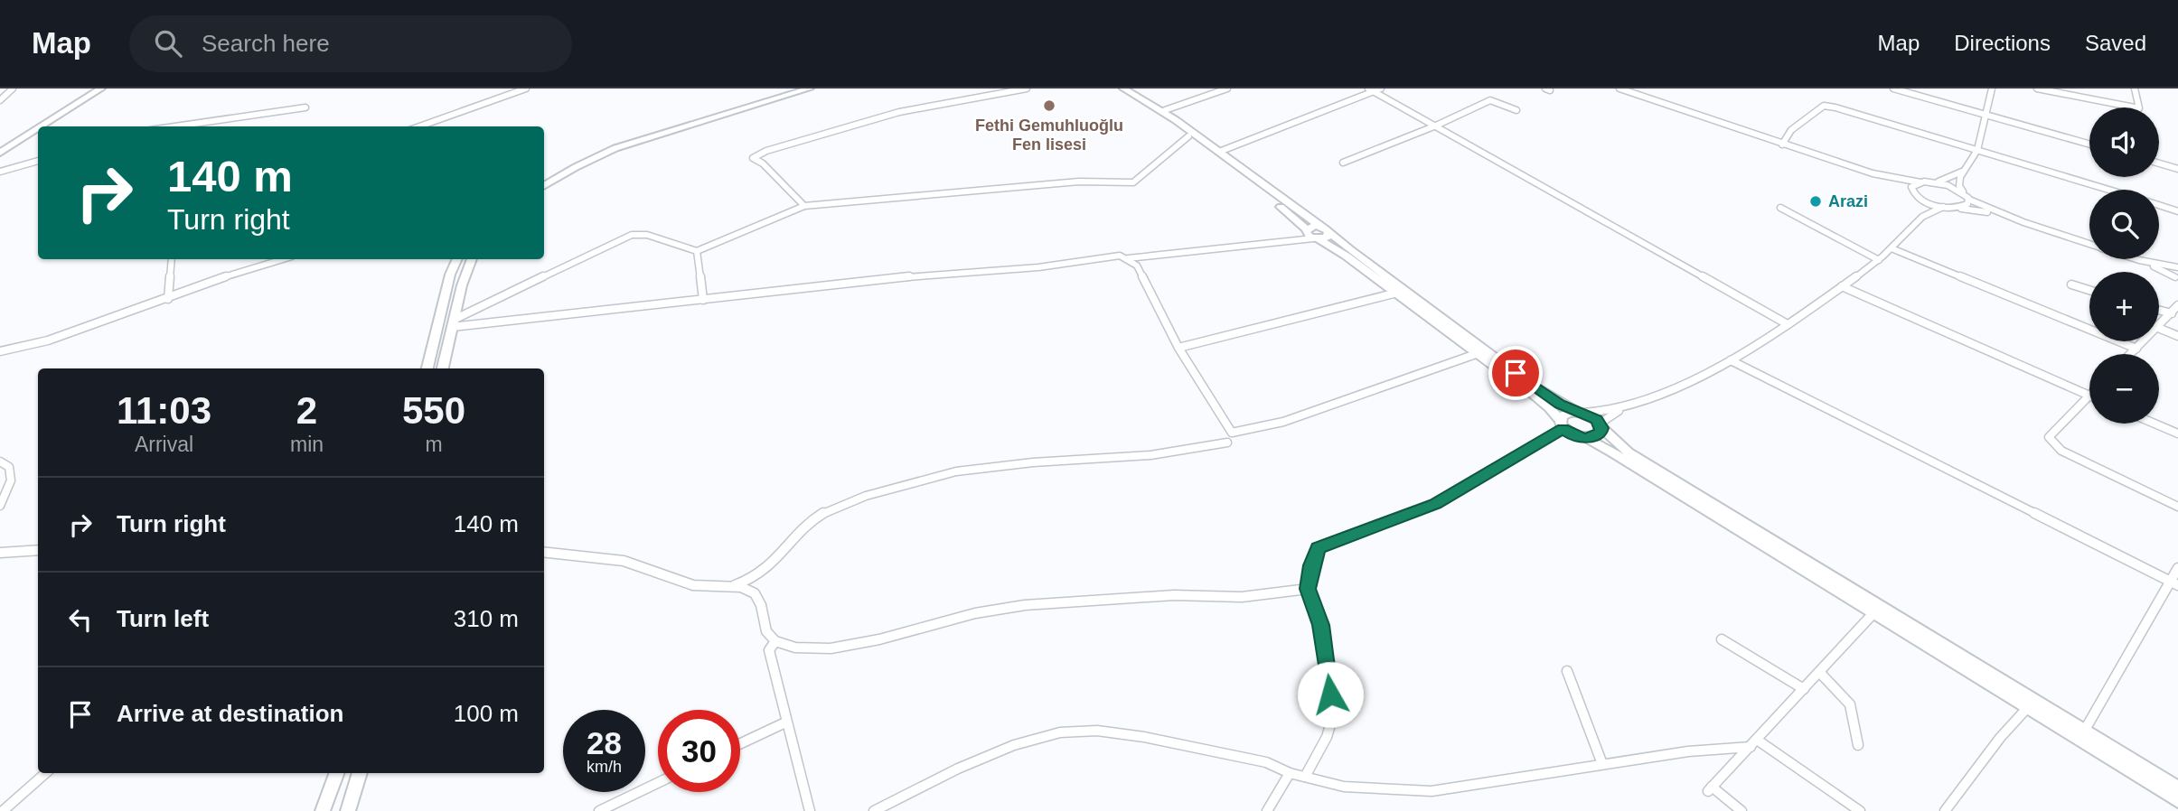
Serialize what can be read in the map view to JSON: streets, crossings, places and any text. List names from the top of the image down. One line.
{"places":["Fethi Gemuhluoğlu Fen lisesi","Arazi"],"page":{"header":"Map","search":"Search here","nav":["Map","Directions","Saved"],"map_buttons":["+","−"],"turn":["140 m","Turn right"],"eta":["11:03","Arrival","2","min","550","m"],"list":[{"name":"Turn right","value":"140 m"},{"name":"Turn left","value":"310 m"},{"name":"Arrive at destination","value":"100 m"}],"speed":"28 km/h","limit":"30"}}
